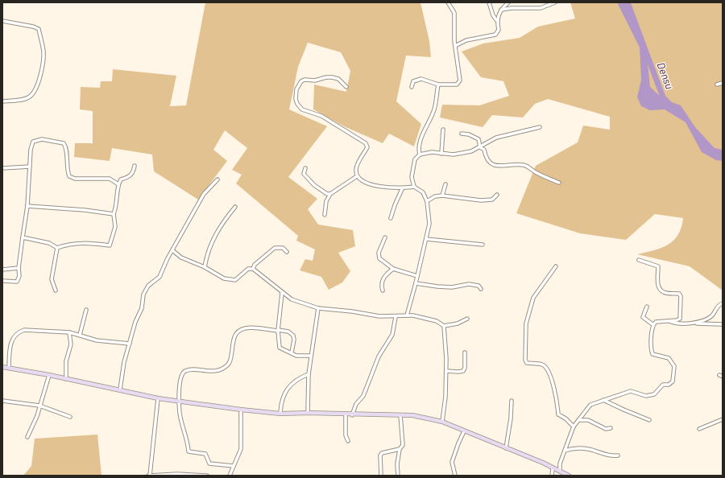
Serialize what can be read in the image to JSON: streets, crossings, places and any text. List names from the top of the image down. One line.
{"water":["Densu"]}
